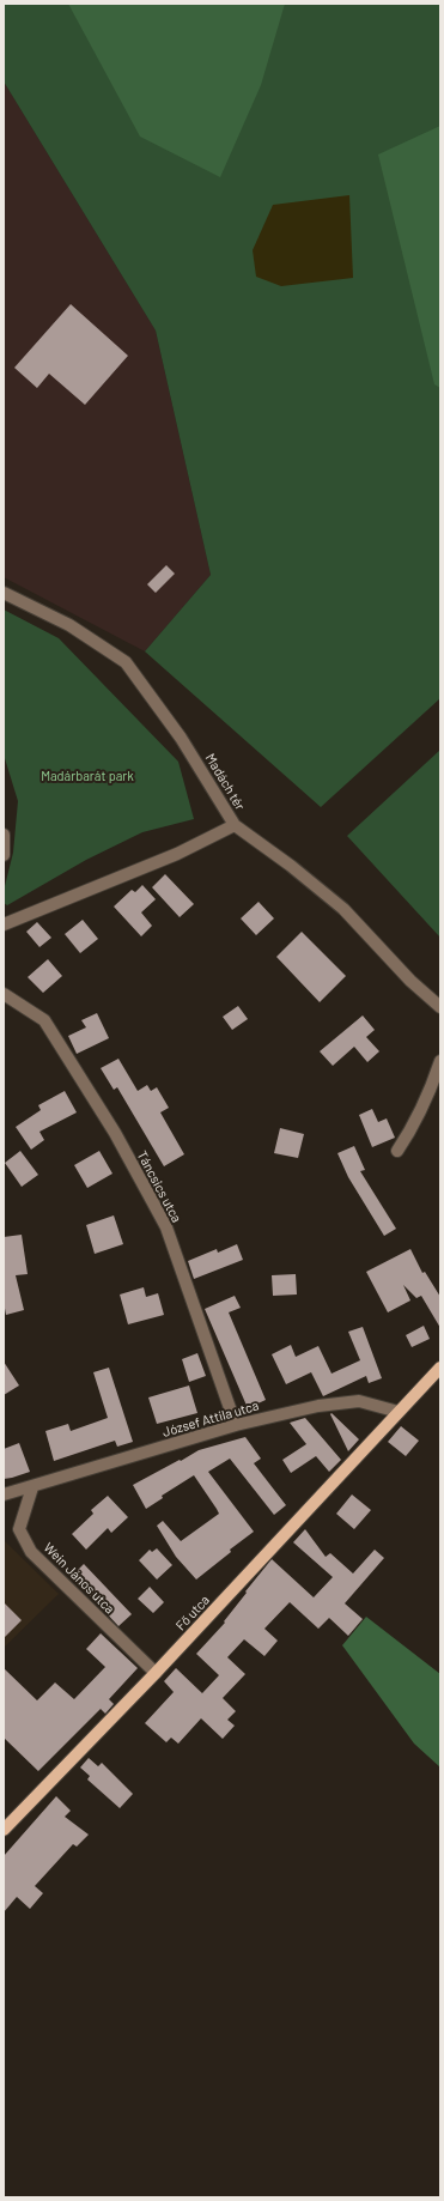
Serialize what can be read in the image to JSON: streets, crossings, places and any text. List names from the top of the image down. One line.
{"streets":{"main road":["Fő utca"],"street":["Madách tér","Táncsics utca","József Attila utca","Wein János utca"]},"crossings":[["Táncsics utca","József Attila utca"],["József Attila utca","Wein János utca"],["József Attila utca","Fő utca"],["Wein János utca","Fő utca"]],"parks":["Madárbarát park"]}
